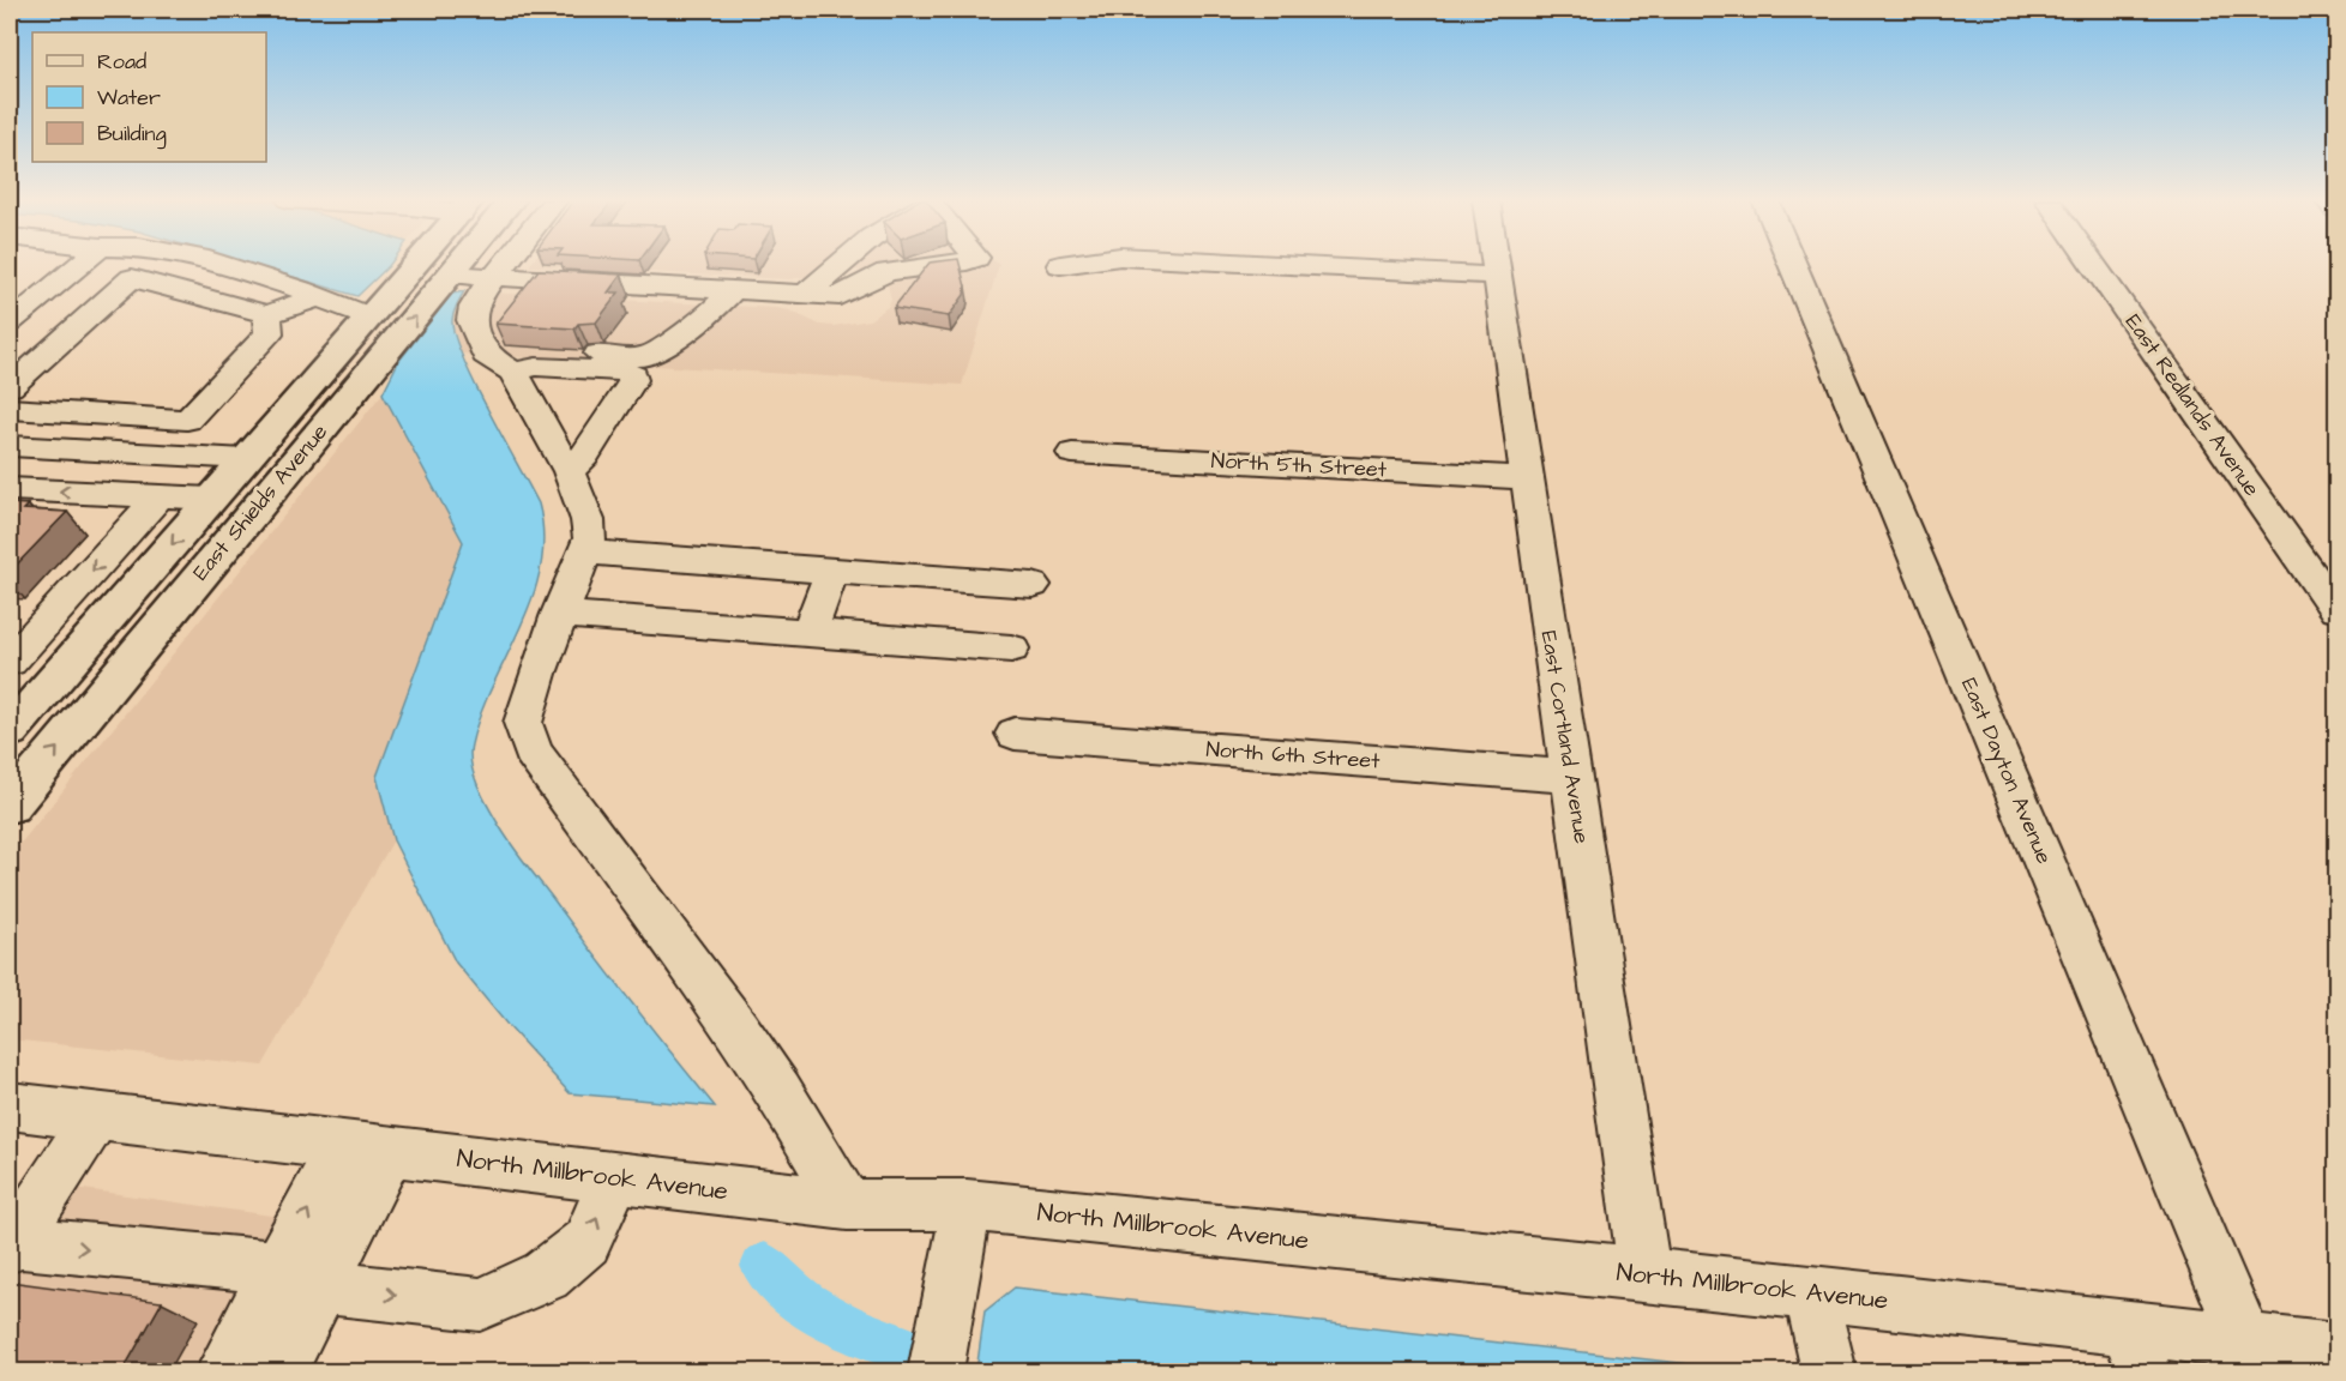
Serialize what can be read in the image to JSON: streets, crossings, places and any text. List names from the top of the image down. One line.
{"streets":{"main road":["East Shields Avenue"],"street":["East Redlands Avenue","North 5th Street","East Cortland Avenue","North 6th Street","East Dayton Avenue","North Millbrook Avenue"]},"crossings":[["North 5th Street","East Cortland Avenue"],["East Cortland Avenue","North 6th Street"],["East Cortland Avenue","North Millbrook Avenue"],["East Dayton Avenue","North Millbrook Avenue"]],"legend":["Road","Water","Building"]}
